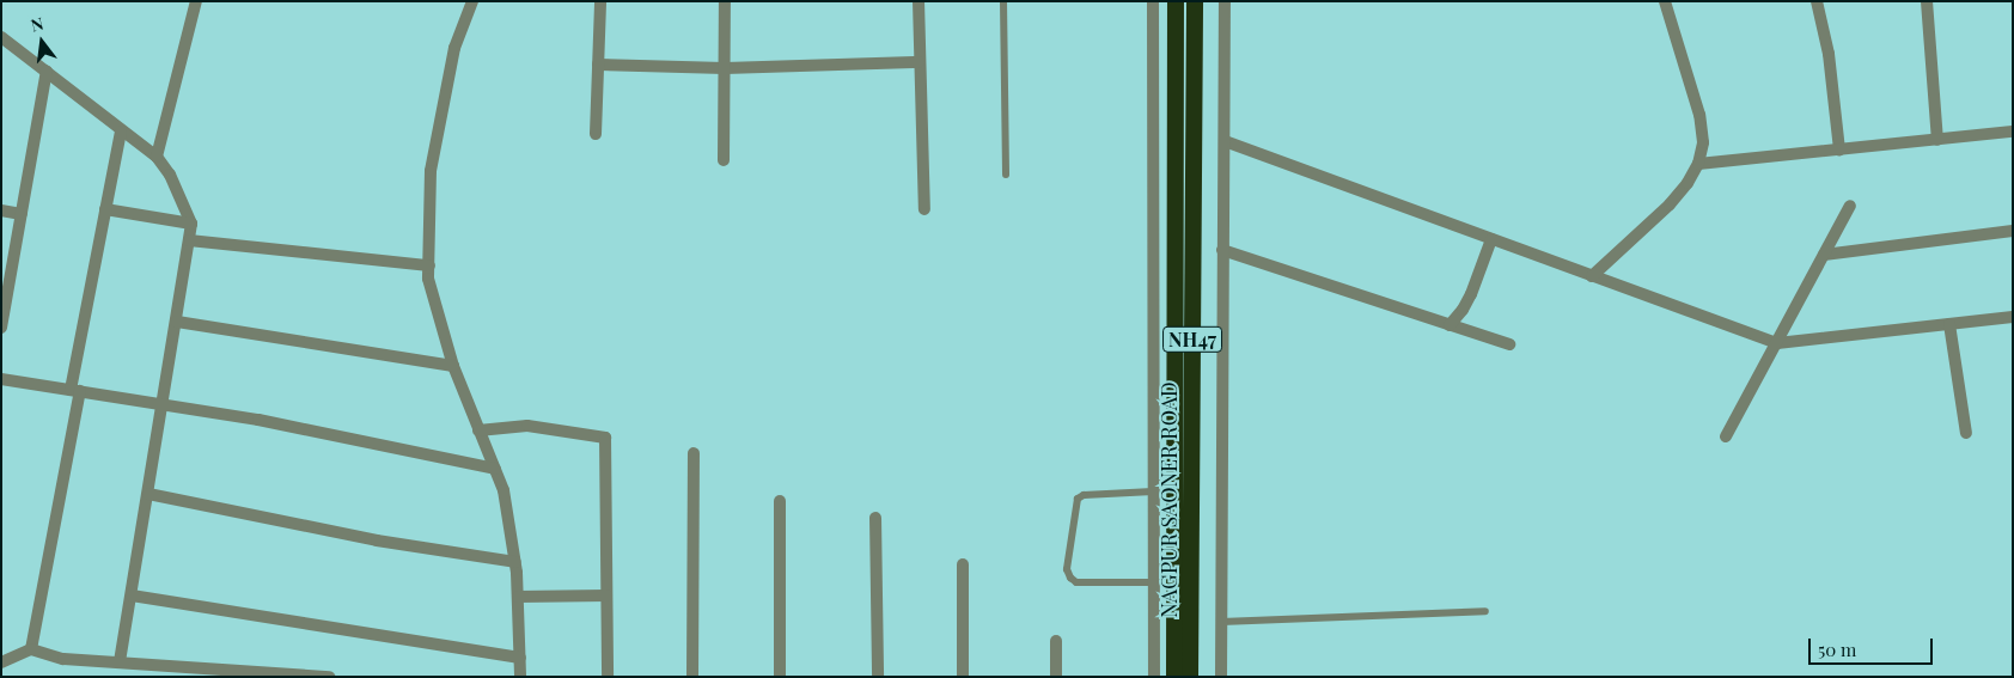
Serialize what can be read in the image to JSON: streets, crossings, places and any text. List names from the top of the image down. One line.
{"streets":{"highway":["NH47","NAGPUR SAONER ROAD"]},"scale_bar":"50 m","north":"top"}
